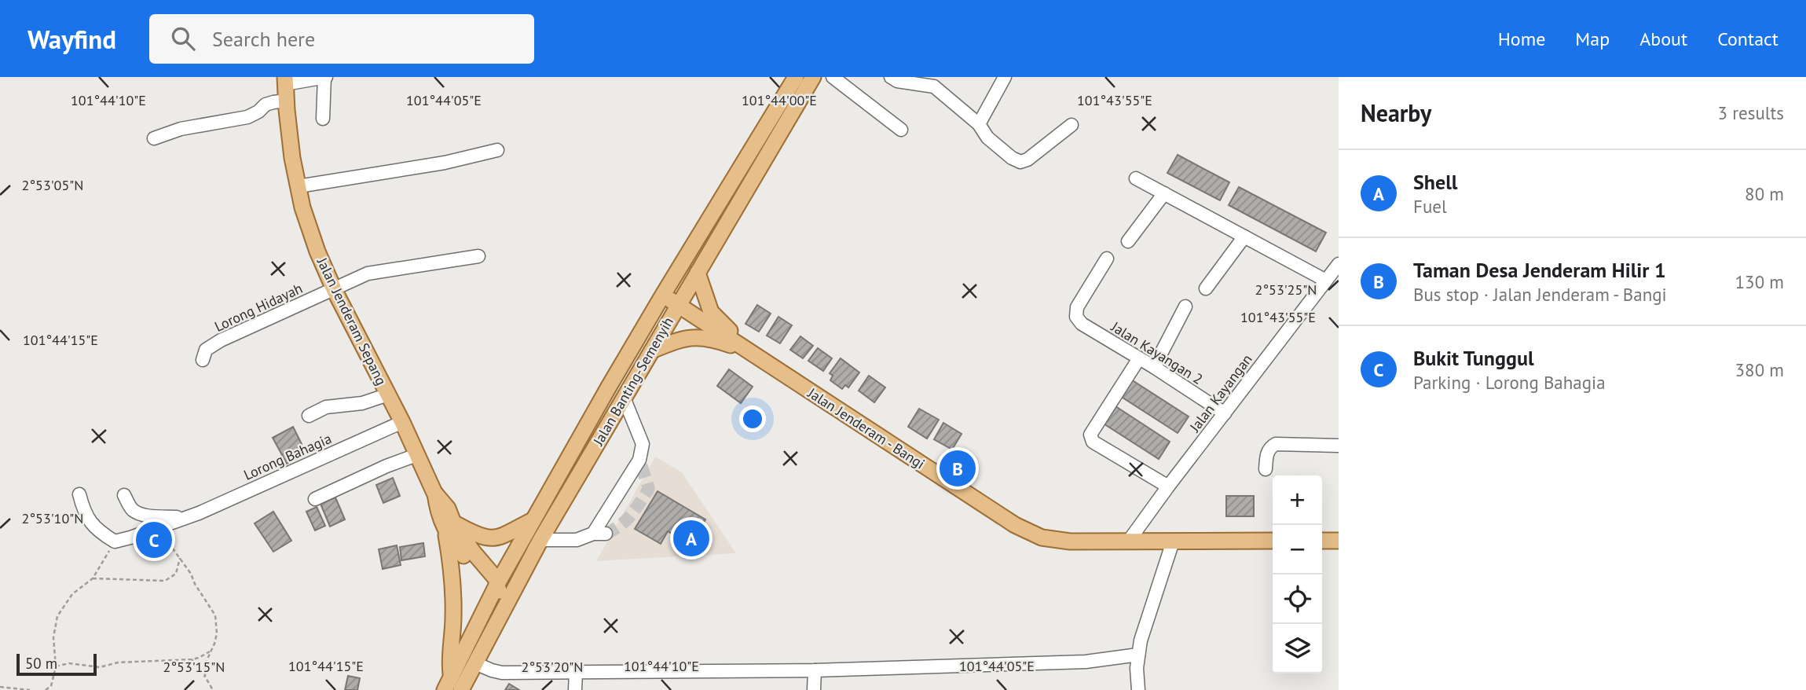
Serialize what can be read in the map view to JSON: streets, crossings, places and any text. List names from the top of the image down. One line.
{"streets":{"main road":["Jalan Jenderam Sepang","Jalan Banting-Semenyih","Jalan Jenderam - Bangi"],"street":["Lorong Hidayah","Jalan Kayangan 2","Jalan Kayangan","Lorong Bahagia"]},"crossings":[["Lorong Hidayah","Jalan Jenderam Sepang"],["Jalan Jenderam Sepang","Lorong Bahagia"],["Jalan Kayangan 2","Jalan Kayangan"],["Jalan Banting-Semenyih","Jalan Jenderam - Bangi"],["Jalan Kayangan","Jalan Jenderam - Bangi"]],"scale_bar":"50 m","page":{"header":"Wayfind","search":"Search here","nav":["Home","Map","About","Contact"],"heading":["Nearby","3 results"],"list":[{"mark":"A","name":"Shell","note":"Fuel","value":"80 m"},{"mark":"B","name":"Taman Desa Jenderam Hilir 1","note":"Bus stop · Jalan Jenderam - Bangi","value":"130 m"},{"mark":"C","name":"Bukit Tunggul","note":"Parking · Lorong Bahagia","value":"380 m"}],"pins":["B","A","C"],"map_buttons":["+","−"],"scale":"50 m"},"coordinates":["101°44'10\"E","101°44'05\"E","101°44'00\"E","101°43'55\"E","2°53'05\"N","2°53'25\"N","101°44'15\"E","2°53'10\"N","2°53'15\"N","2°53'20\"N"]}
